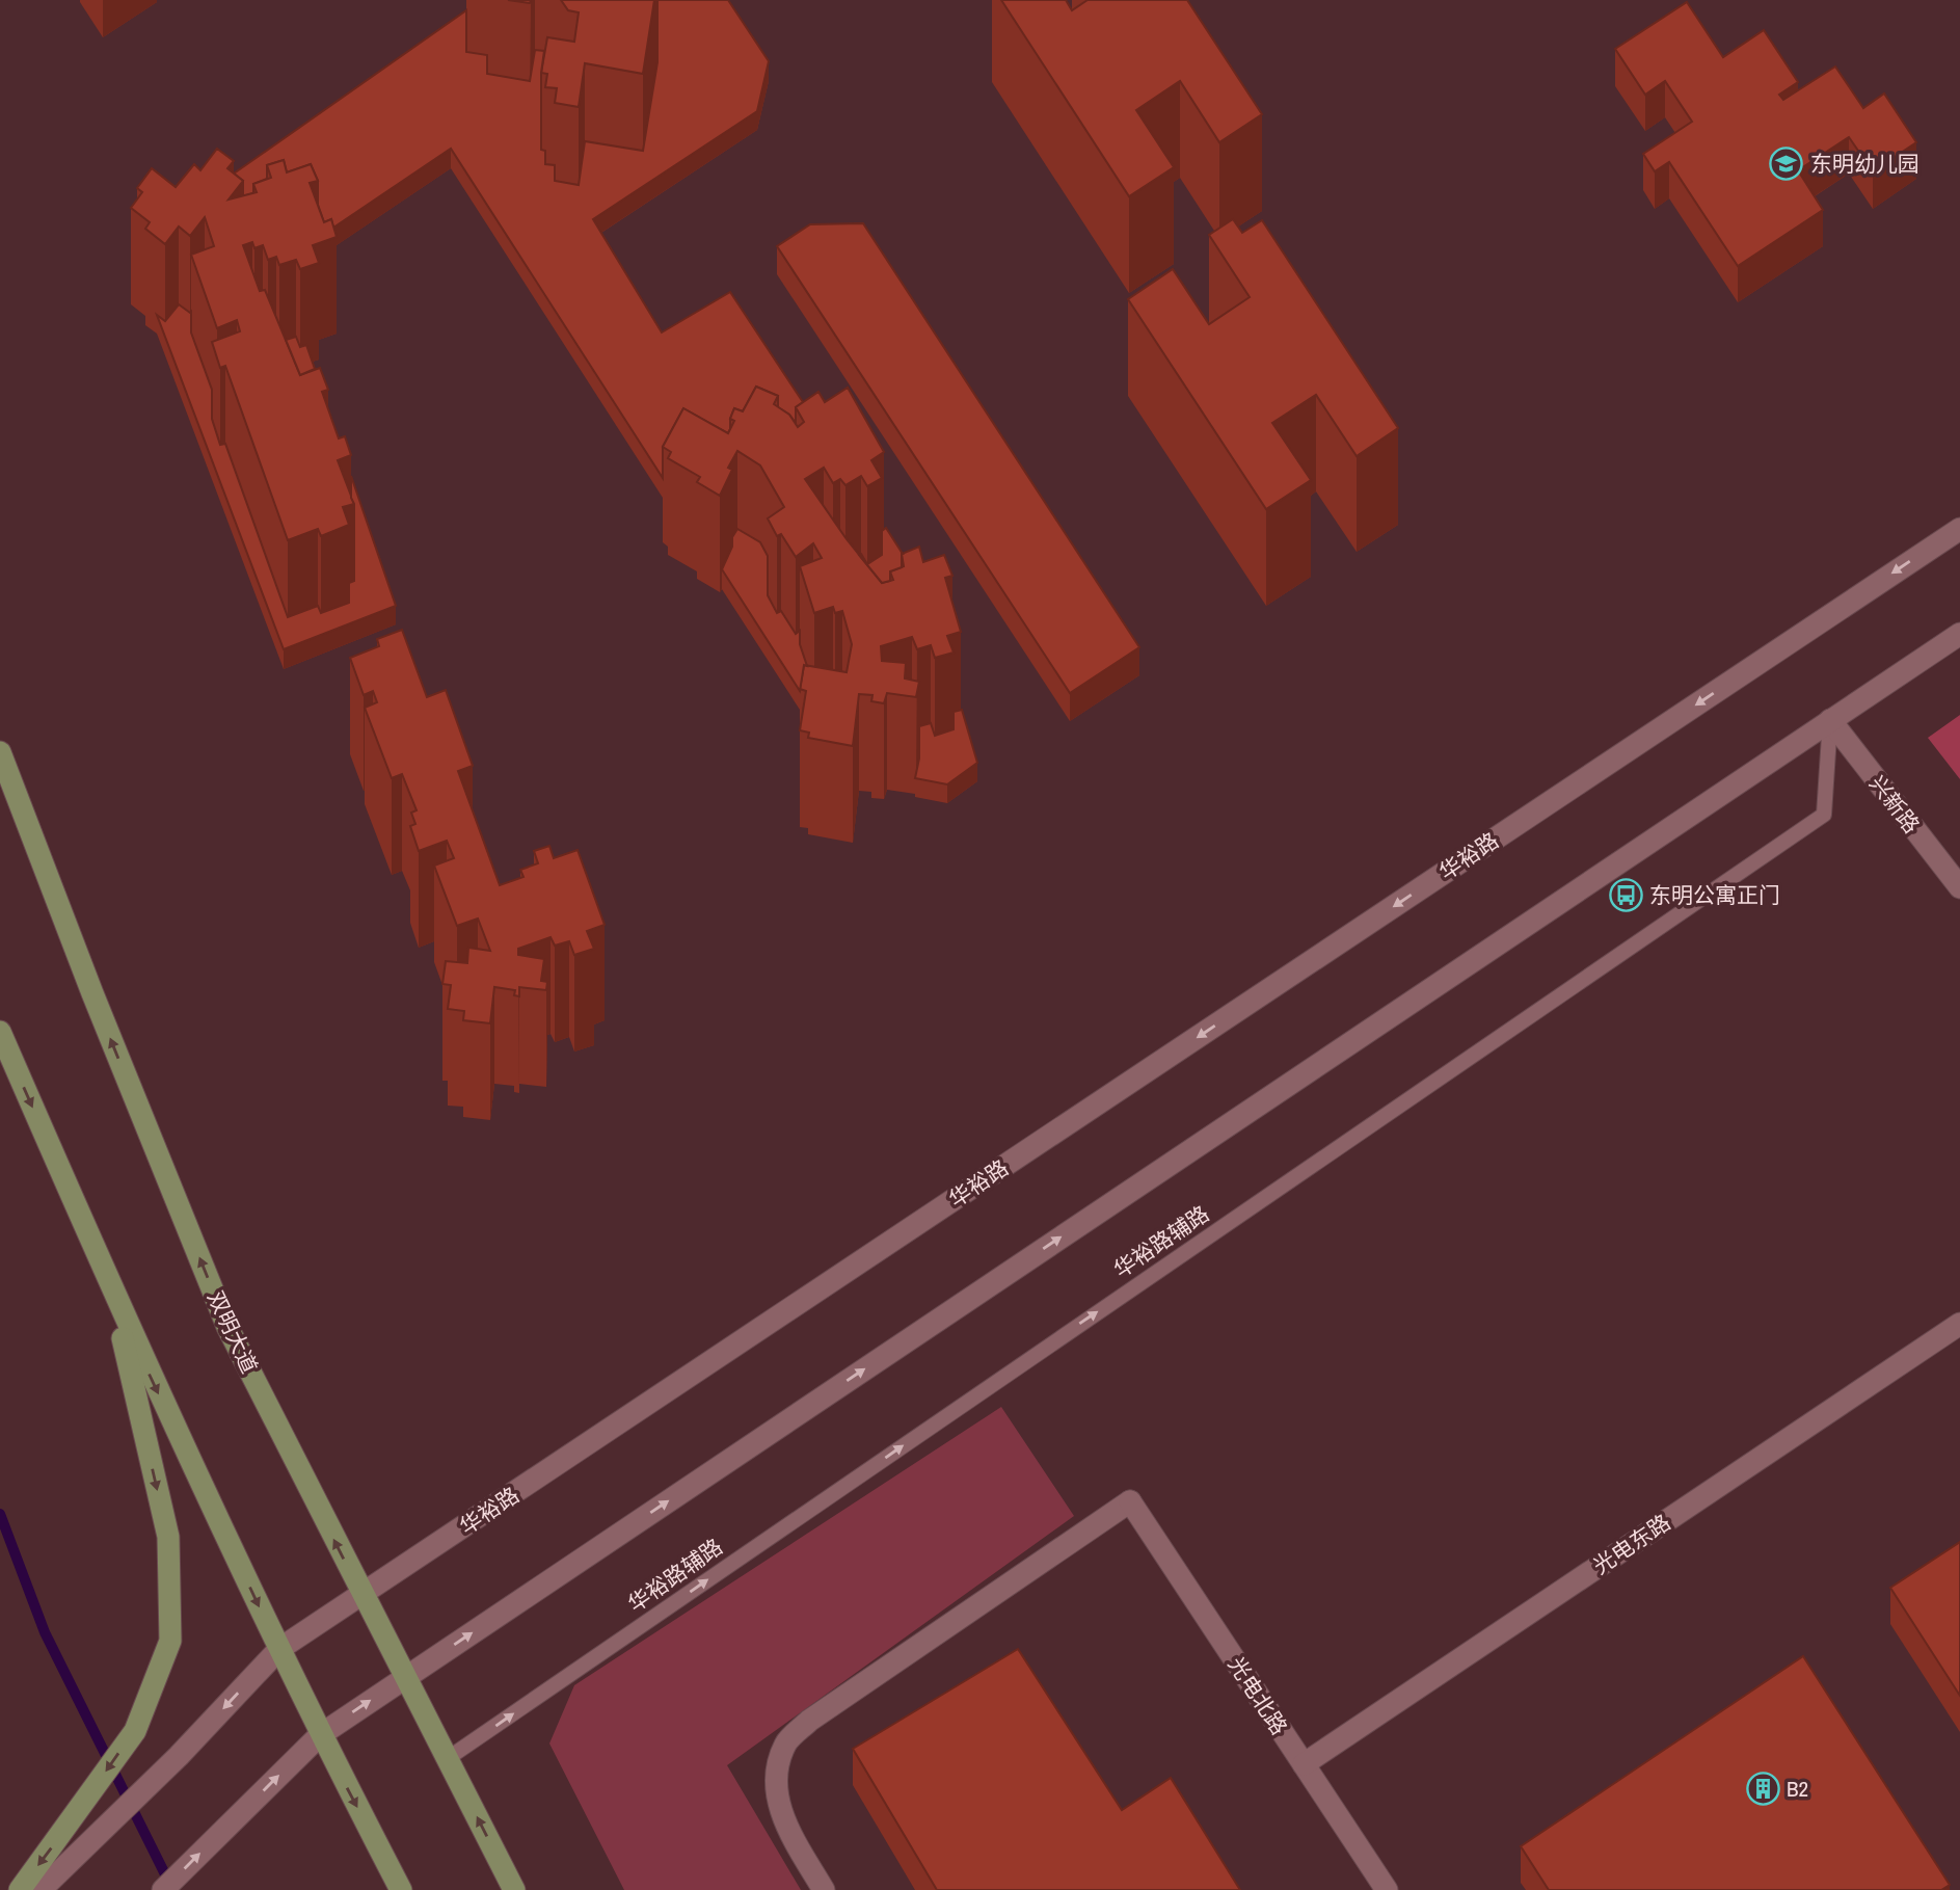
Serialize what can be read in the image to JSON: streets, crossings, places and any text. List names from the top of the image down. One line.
{"streets":{"main road":["兴新路","华裕路","双明大道","光电东路","光电北路"],"lane":["华裕路辅路"]},"crossings":[["兴新路","华裕路辅路"],["华裕路","双明大道"],["华裕路辅路","双明大道"],["光电东路","光电北路"]],"one_way":["华裕路辅路"],"places":{"school or university":["东明幼儿园"],"bus stop":["东明公寓正门"],"building":["B2"]}}
